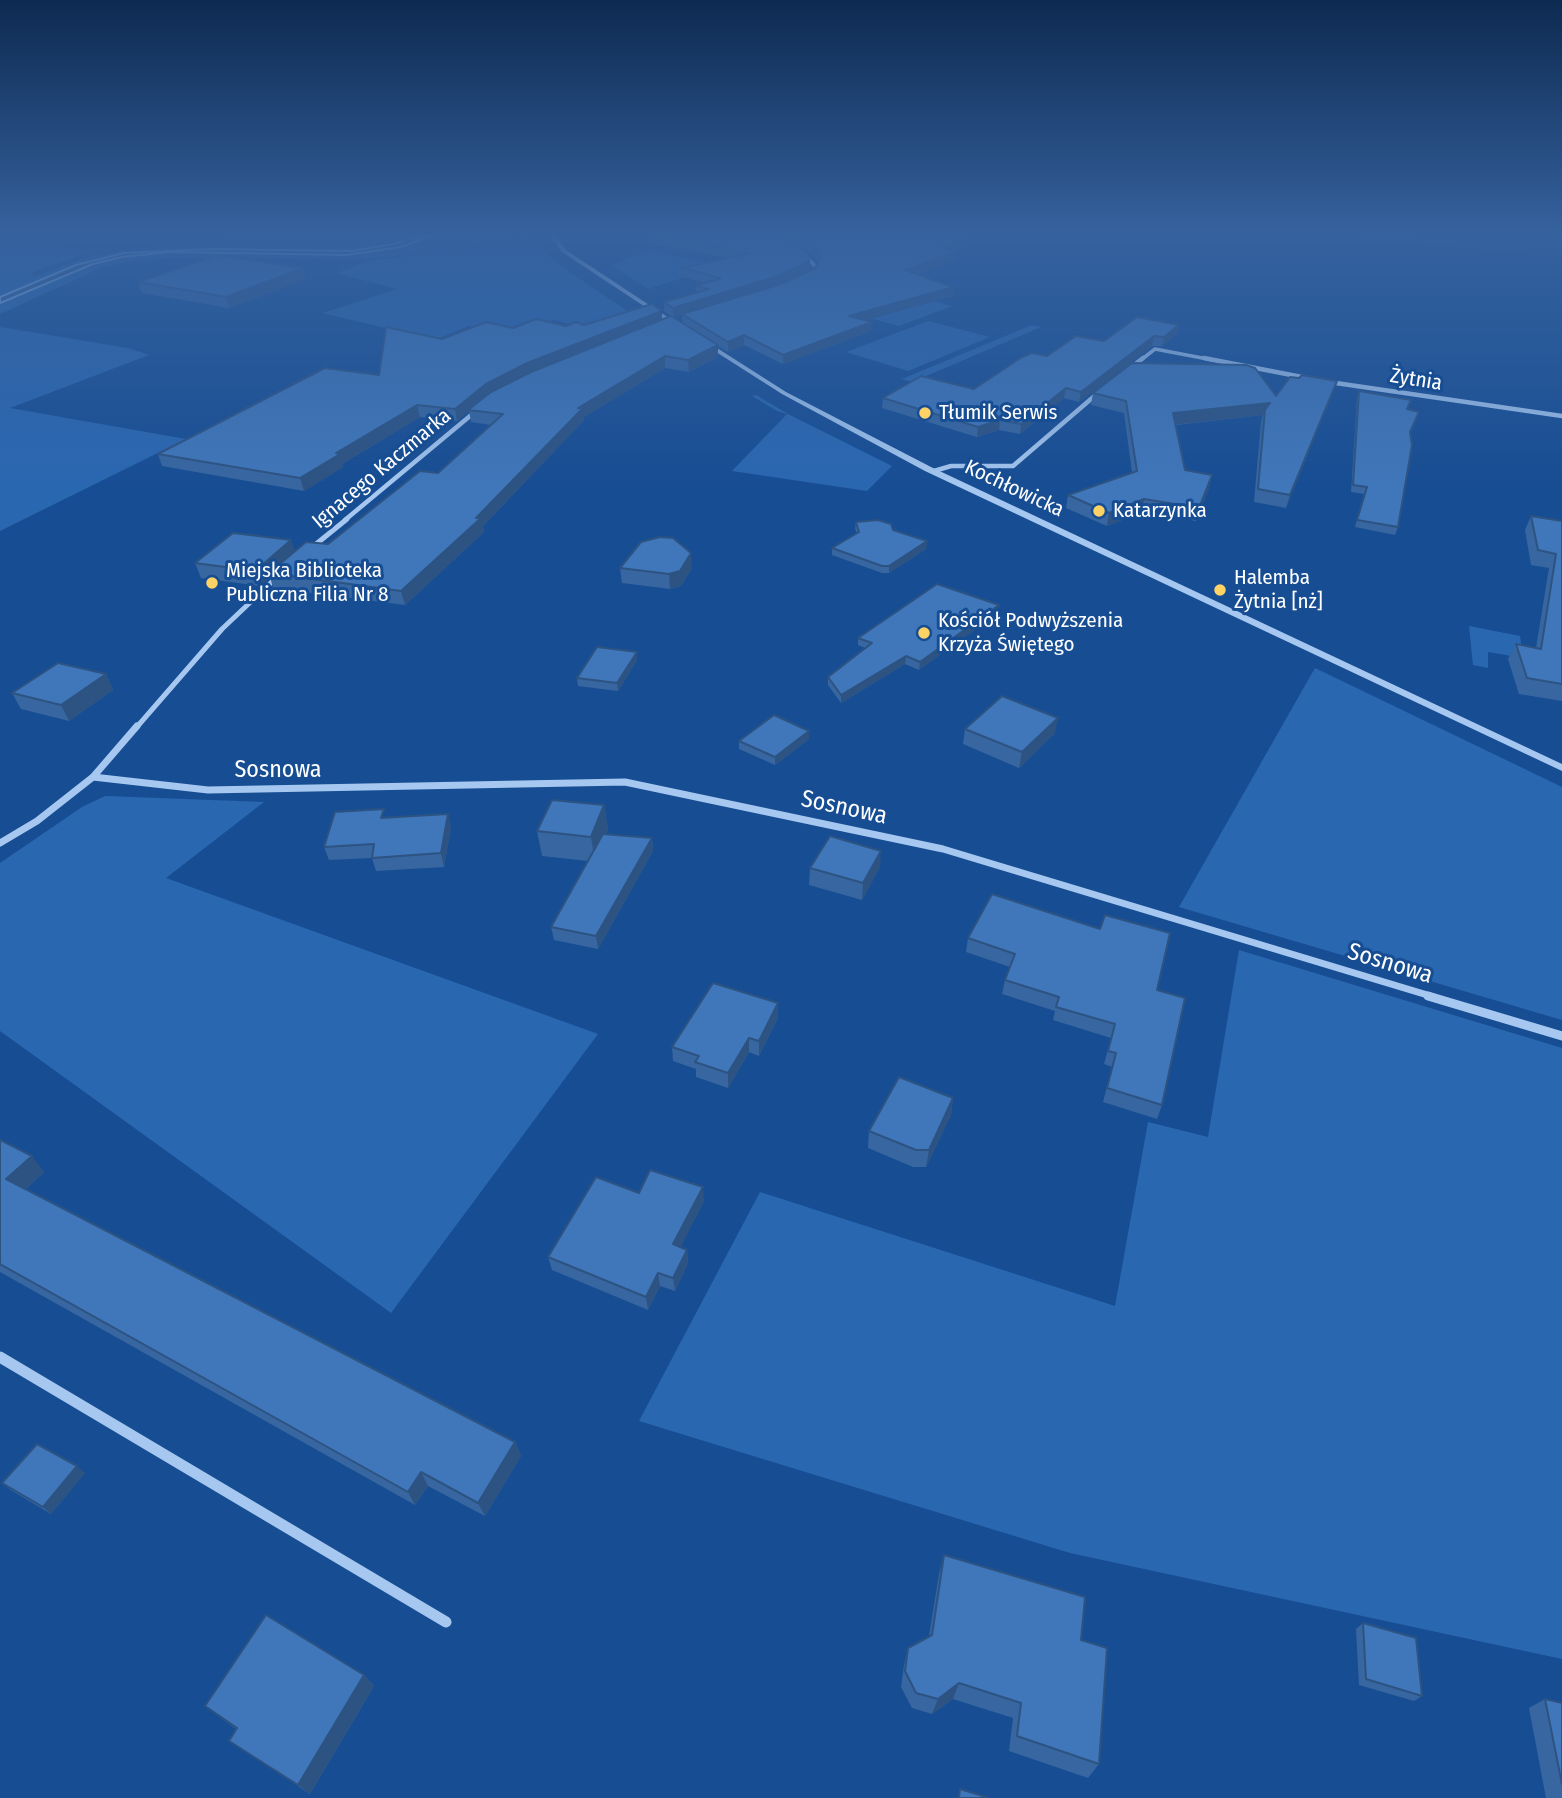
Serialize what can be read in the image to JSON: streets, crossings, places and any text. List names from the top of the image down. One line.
{"streets":{"street":["Żytnia","Ignacego Kaczmarka","Kochłowicka","Sosnowa"]},"places":["Tłumik Serwis","Katarzynka","Miejska Biblioteka Publiczna Filia Nr 8","Halemba Żytnia [nż]","Kościół Podwyższenia Krzyża Świętego"]}
